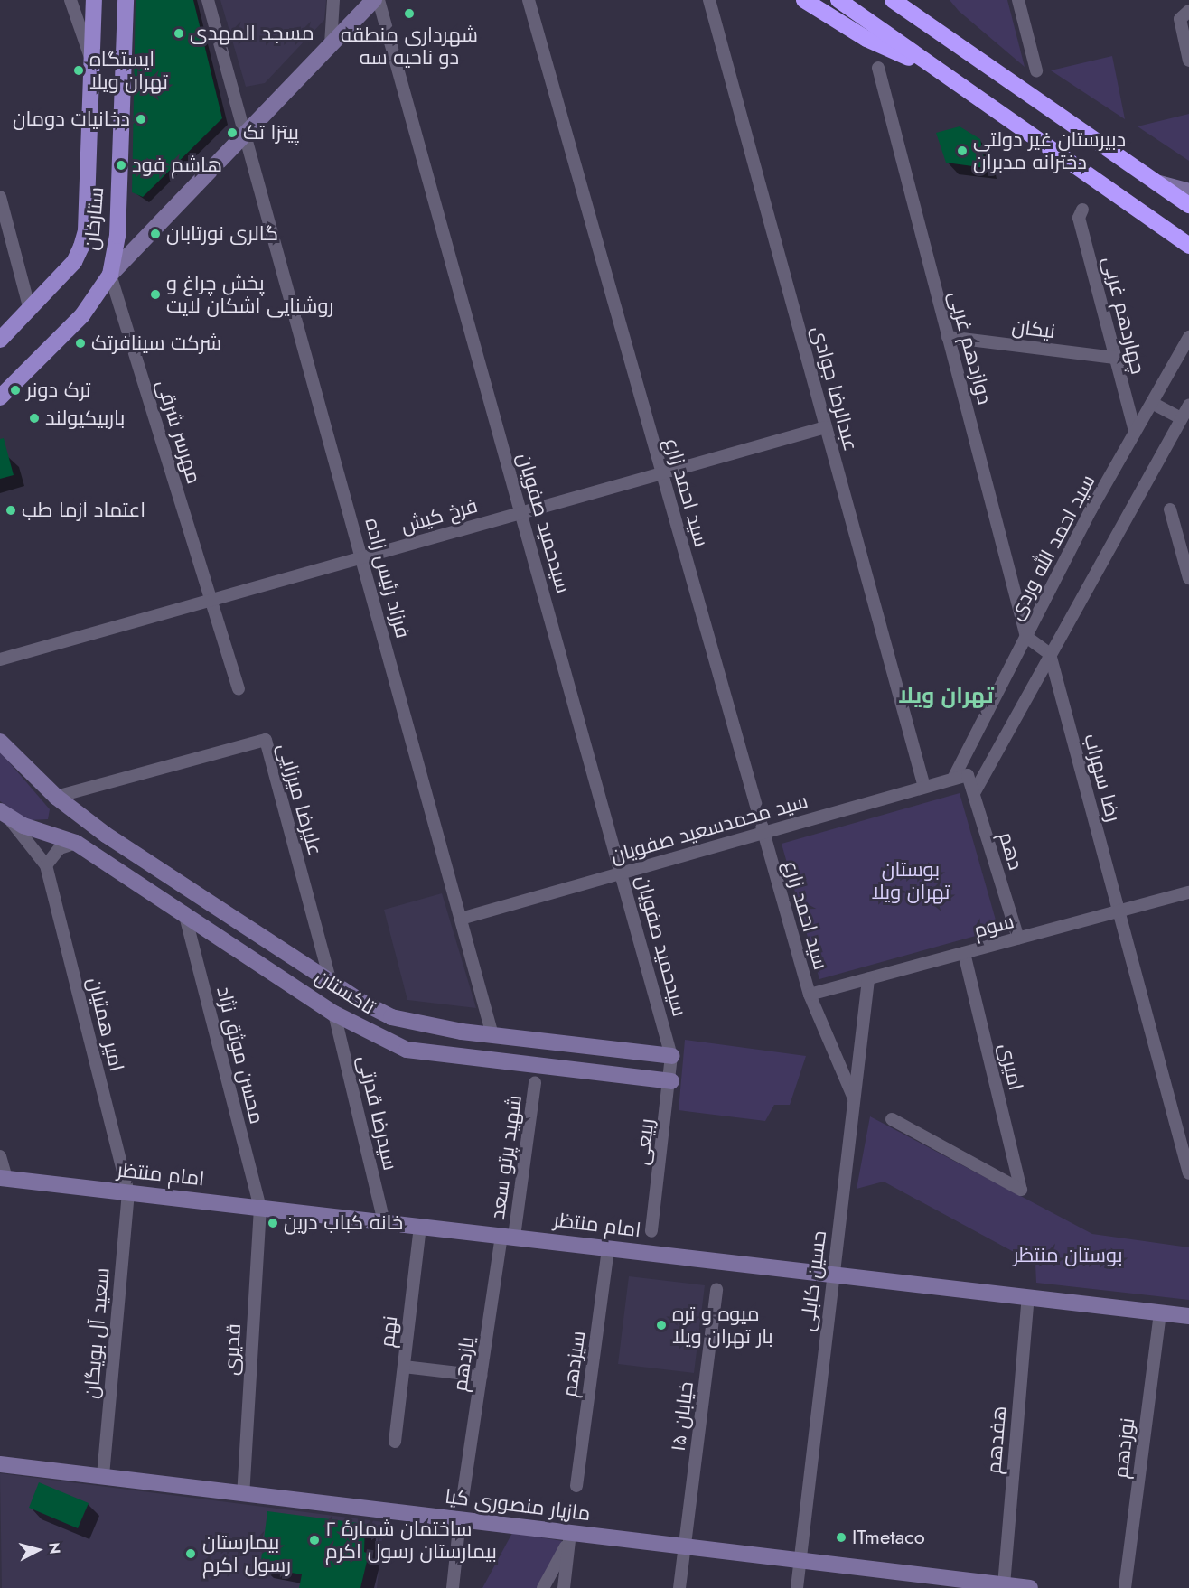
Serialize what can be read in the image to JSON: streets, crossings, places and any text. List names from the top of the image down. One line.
{"streets":{"main road":["ستارخان"],"street":["چهاردهم غربی","نیکان","دوازدهم غربی","عبدالرضا جوادی","مهرسر شرقی","سید احمد زارع","فرخ کیش","سیدحمید صفویان","سید احمد الله وردی","فرزاد رئیس زاده","رضا سهراب","علیرضا میرزایی","سید محمدسعید صفویان","دهم","سوم","تاکستان","امیر همتیان","محسن موثق نژاد","امیری","سیدرضا قدرتی","ربیعی","شهید پرتو سعد","امام منتظر","حسین کابلی","نهم","سعید آل بویگان","قدیری","یازدهم","سیزدهم","خیابان ۱۵","هفدهم","نوزدهم","مازیار منصوری کیا"]},"crossings":[["ستارخان","مهرسر شرقی"],["چهاردهم غربی","نیکان"],["چهاردهم غربی","سید احمد الله وردی"],["نیکان","دوازدهم غربی"],["دوازدهم غربی","سید احمد الله وردی"],["عبدالرضا جوادی","فرخ کیش"],["عبدالرضا جوادی","سید محمدسعید صفویان"],["مهرسر شرقی","فرخ کیش"],["سید احمد زارع","فرخ کیش"],["سید احمد زارع","سید محمدسعید صفویان"],["سید احمد زارع","سوم"],["سید احمد زارع","حسین کابلی"],["فرخ کیش","سیدحمید صفویان"],["فرخ کیش","فرزاد رئیس زاده"],["سیدحمید صفویان","سید محمدسعید صفویان"],["سیدحمید صفویان","تاکستان"],["سیدحمید صفویان","ربیعی"],["سید احمد الله وردی","سید محمدسعید صفویان"],["فرزاد رئیس زاده","سید محمدسعید صفویان"],["فرزاد رئیس زاده","تاکستان"],["رضا سهراب","سوم"],["علیرضا میرزایی","تاکستان"],["سید محمدسعید صفویان","دهم"],["دهم","سوم"],["سوم","امیری"],["سوم","حسین کابلی"],["تاکستان","محسن موثق نژاد"],["تاکستان","سیدرضا قدرتی"],["تاکستان","ربیعی"],["امیر همتیان","امام منتظر"],["امیر همتیان","سعید آل بویگان"],["محسن موثق نژاد","امام منتظر"],["محسن موثق نژاد","قدیری"],["سیدرضا قدرتی","امام منتظر"],["شهید پرتو سعد","امام منتظر"],["شهید پرتو سعد","یازدهم"],["امام منتظر","حسین کابلی"],["امام منتظر","نهم"],["امام منتظر","سعید آل بویگان"],["امام منتظر","قدیری"],["امام منتظر","یازدهم"],["امام منتظر","سیزدهم"],["امام منتظر","هفدهم"],["امام منتظر","نوزدهم"],["حسین کابلی","مازیار منصوری کیا"],["سعید آل بویگان","مازیار منصوری کیا"],["قدیری","مازیار منصوری کیا"],["خیابان ۱۵","مازیار منصوری کیا"],["هفدهم","مازیار منصوری کیا"]],"districts":["تهران ویلا"],"parks":["بوستان تهران ویلا","بوستان منتظر"],"places":["شهرداری منطقه دو ناحیه سه","مسجد المهدی","ایستگاه تهران ویلا","دخانیات دومان","پیتزا تک","دبیرستان غیر دولتی دخترانه مدبران","هاشم فود","گالری نورتابان","پخش چراغ و روشنایی اشکان لایت","شرکت سینافرتک","ترک دونر","باربیکیولند","اعتماد آزما طب","خانه کباب درین","میوه و تره بار تهران ویلا","ITmetaco","ساختمان شمارهٔ ۲ بیمارستان رسول اکرم","بیمارستان رسول اکرم"],"north":"right"}
